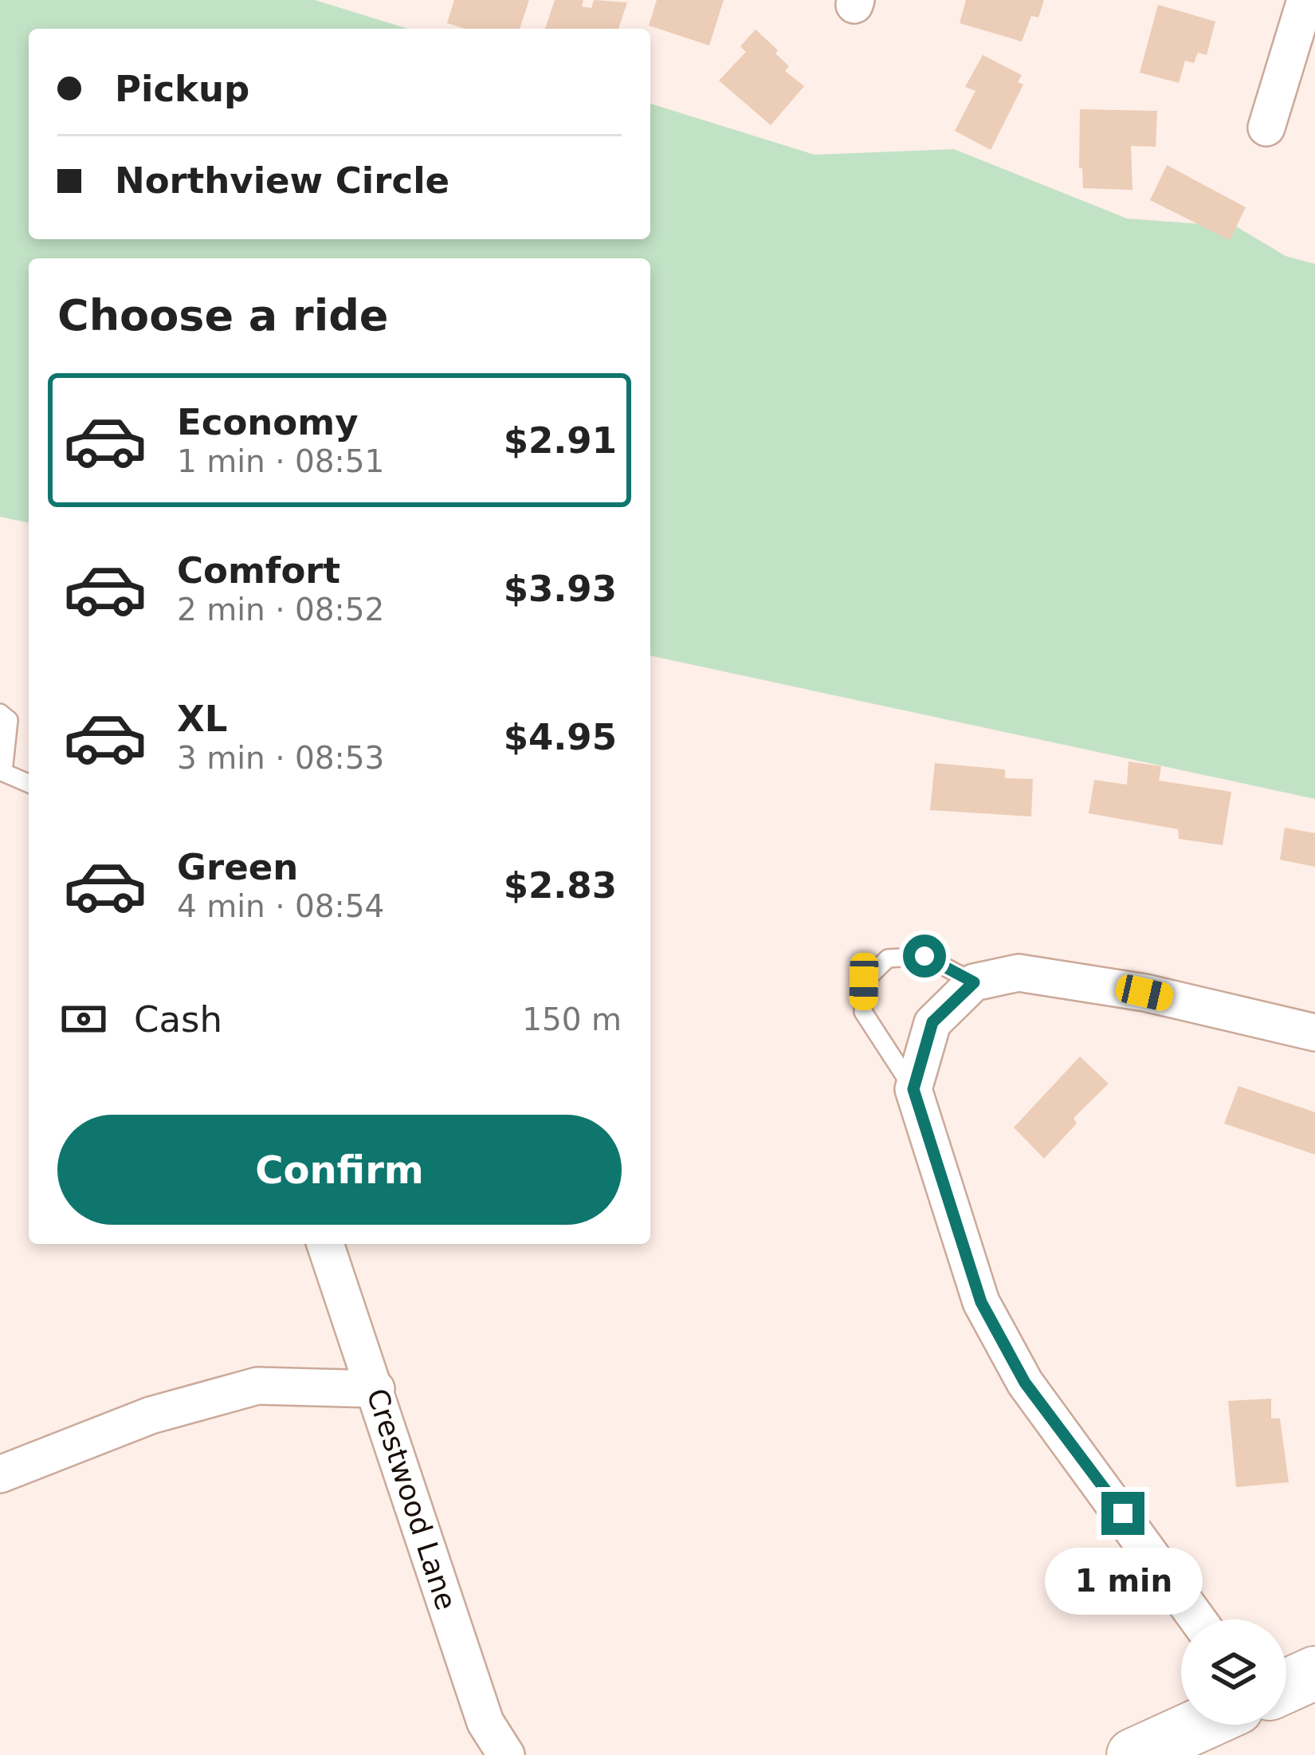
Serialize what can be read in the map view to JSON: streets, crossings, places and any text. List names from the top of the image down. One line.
{"streets":{"street":["Crestwood Lane"]},"page":{"banner":["Pickup","Northview Circle"],"heading":"Choose a ride","list":[{"name":"Economy","note":"1 min · 08:51","value":"$2.91"},{"name":"Comfort","note":"2 min · 08:52","value":"$3.93"},{"name":"XL","note":"3 min · 08:53","value":"$4.95"},{"name":"Green","note":"4 min · 08:54","value":"$2.83"}],"pay":["Cash","150 m"],"buttons":"Confirm","bubble":"1 min"}}
